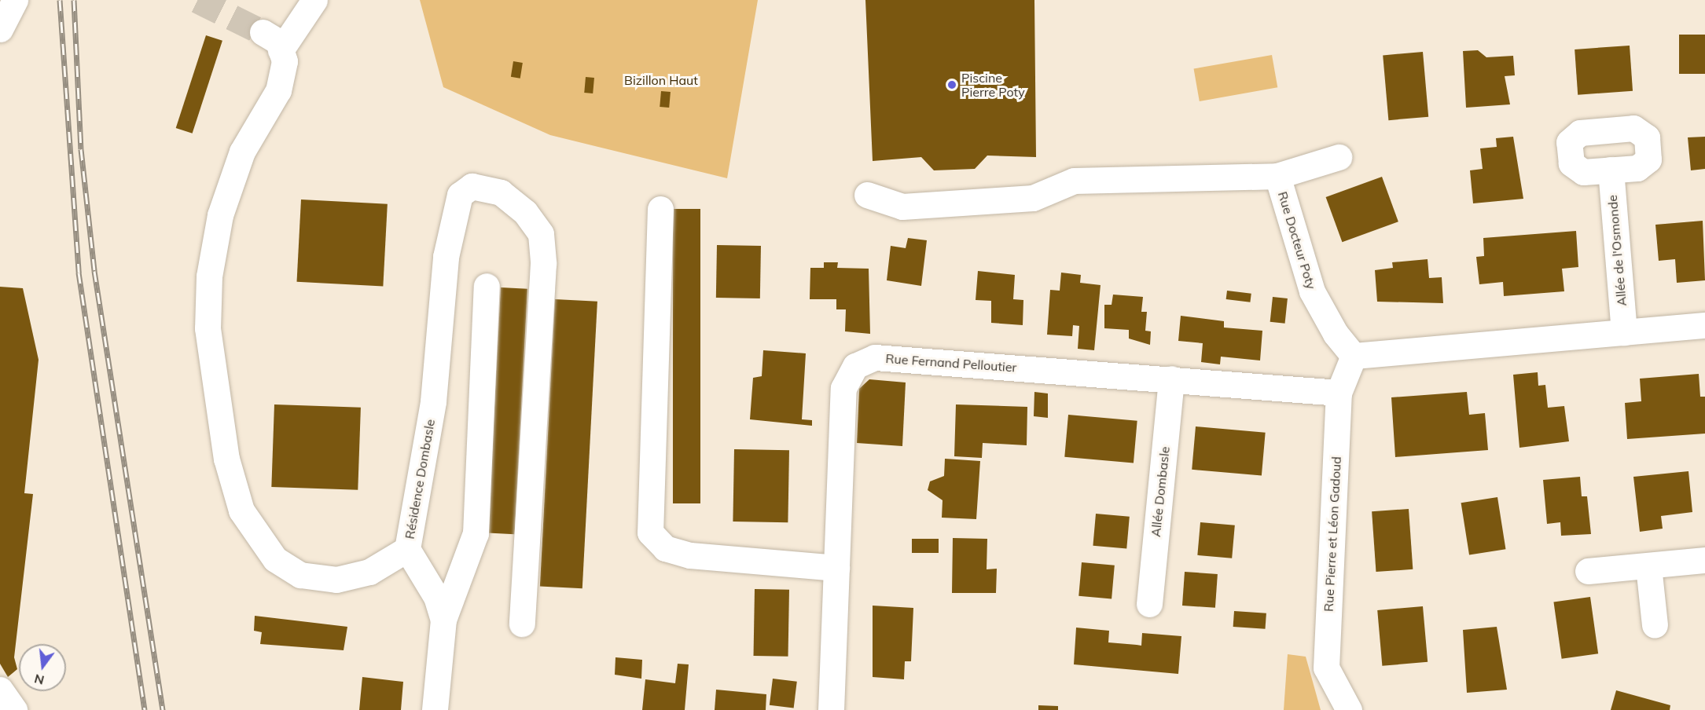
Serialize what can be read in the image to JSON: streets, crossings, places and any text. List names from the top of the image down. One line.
{"streets":{"street":["Rue Docteur Poty","Allée de l'Osmonde","Rue Fernand Pelloutier","Résidence Dombasle","Allée Dombasle","Rue Pierre et Léon Gadoud"]},"crossings":[["Rue Docteur Poty","Rue Pierre et Léon Gadoud"],["Rue Fernand Pelloutier","Allée Dombasle"],["Rue Fernand Pelloutier","Rue Pierre et Léon Gadoud"]],"parks":["Bizillon Haut"],"places":["Piscine Pierre Poty"],"north":"bottom"}
